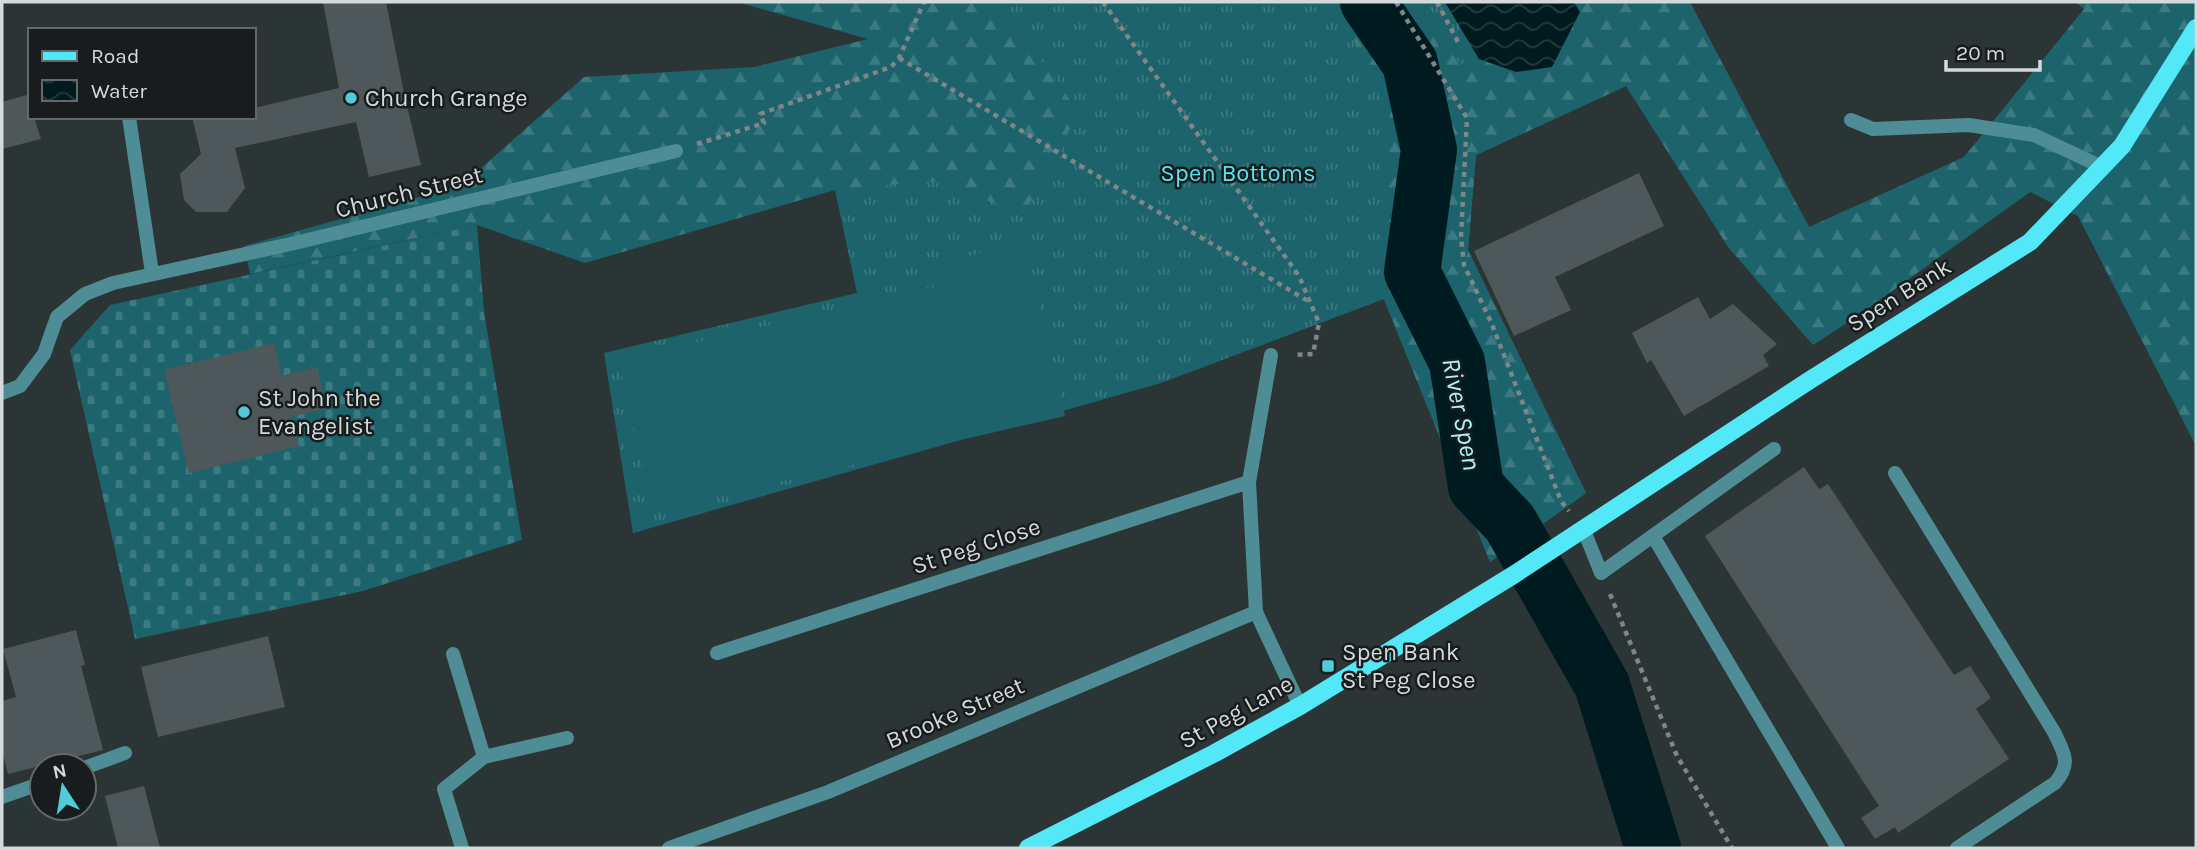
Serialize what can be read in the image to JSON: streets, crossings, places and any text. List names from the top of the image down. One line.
{"streets":{"main road":["Spen Bank","St Peg Lane"],"street":["Church Street","St Peg Close","Brooke Street"]},"crossings":[["Spen Bank","St Peg Lane"]],"water":["River Spen"],"parks":["Spen Bottoms"],"places":{"other":["Church Grange","St John the Evangelist"],"transit":["Spen Bank St Peg Close"]},"legend":["Road","Water"],"scale_bar":"20 m","north":"top"}
